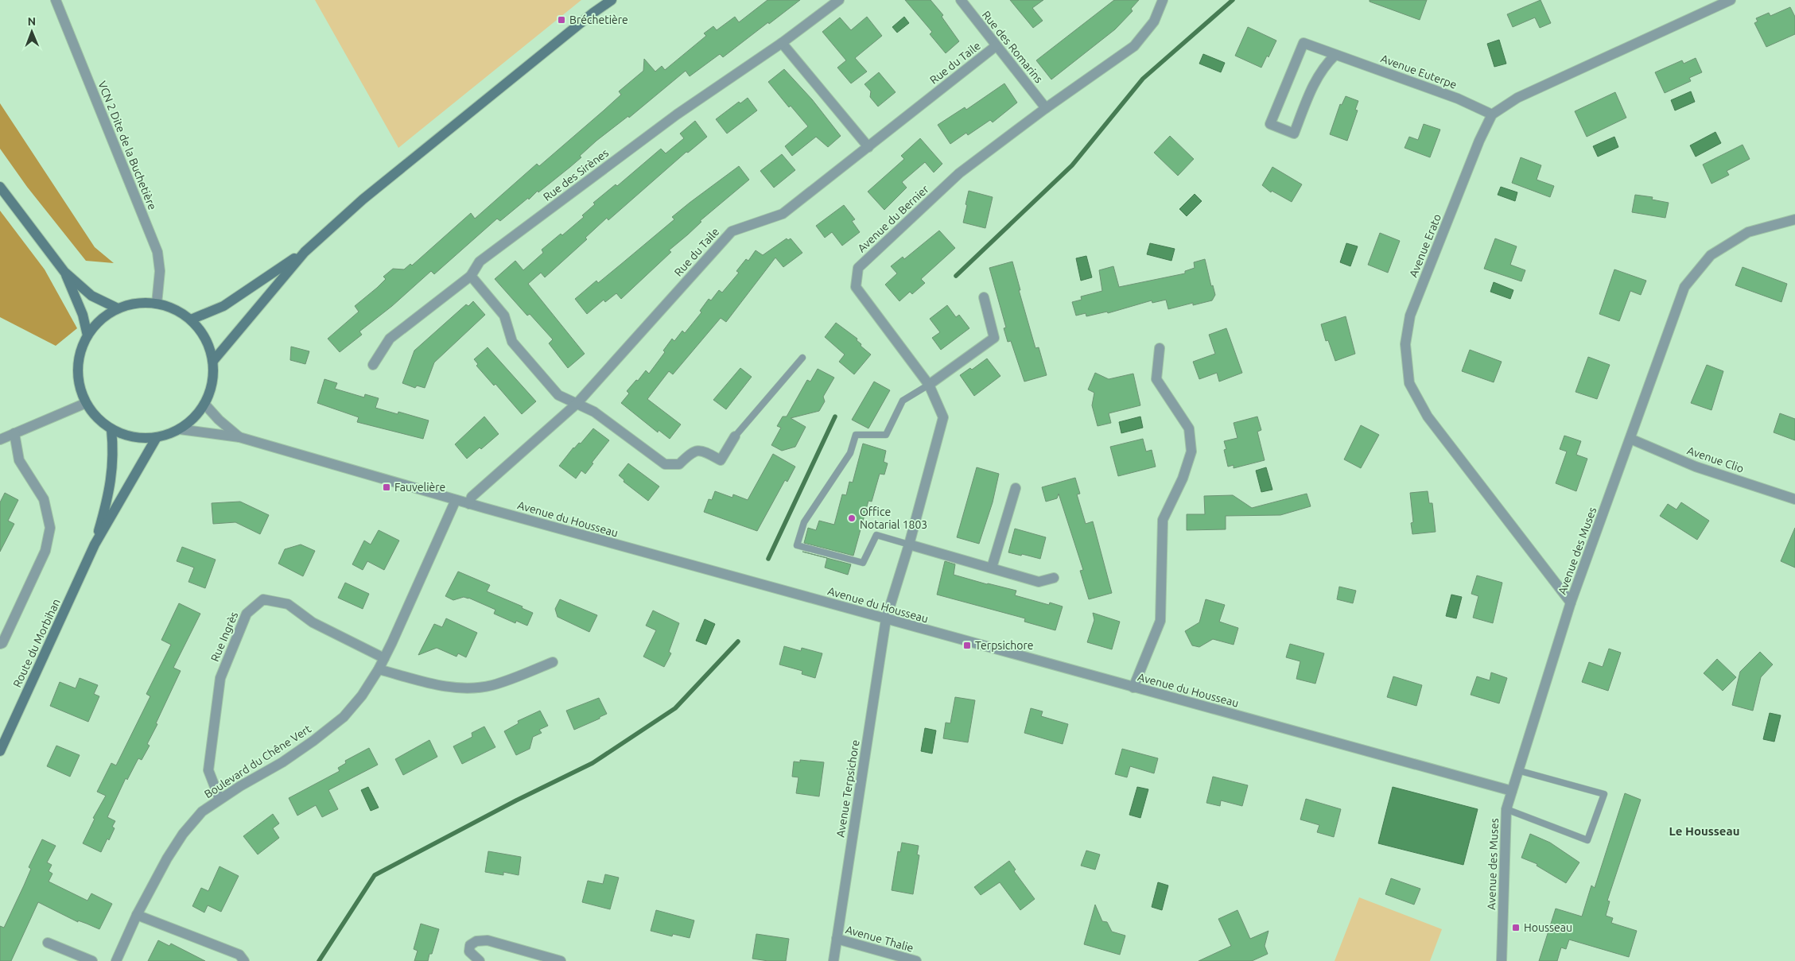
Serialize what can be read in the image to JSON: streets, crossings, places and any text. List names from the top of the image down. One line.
{"streets":{"main road":["Route du Morbihan"],"street":["Rue des Romarins","Rue du Taile","Avenue Euterpe","VCN 2 Dite de la Buchetière","Rue des Sirènes","Avenue du Bernier","Avenue Erato","Avenue Clio","Avenue du Housseau","Avenue des Muses","Rue Ingrès","Boulevard du Chêne Vert","Avenue Terpsichore","Avenue Thalie"]},"crossings":[["Rue des Romarins","Rue du Taile"],["Rue des Romarins","Avenue du Bernier"],["Rue du Taile","Avenue du Housseau"],["Avenue Euterpe","Avenue Erato"],["VCN 2 Dite de la Buchetière","Avenue du Housseau"],["VCN 2 Dite de la Buchetière","Route du Morbihan"],["Avenue du Bernier","Avenue du Housseau"],["Avenue du Bernier","Avenue Terpsichore"],["Avenue Erato","Avenue des Muses"],["Avenue Clio","Avenue des Muses"],["Avenue du Housseau","Avenue des Muses"],["Avenue du Housseau","Route du Morbihan"],["Avenue du Housseau","Boulevard du Chêne Vert"],["Avenue du Housseau","Avenue Terpsichore"],["Rue Ingrès","Boulevard du Chêne Vert"],["Avenue Terpsichore","Avenue Thalie"]],"districts":["Le Housseau"],"places":{"transit":["Bréchetière","Fauvelière","Terpsichore","Housseau"],"other":["Office Notarial 1803"]},"north":"top"}
